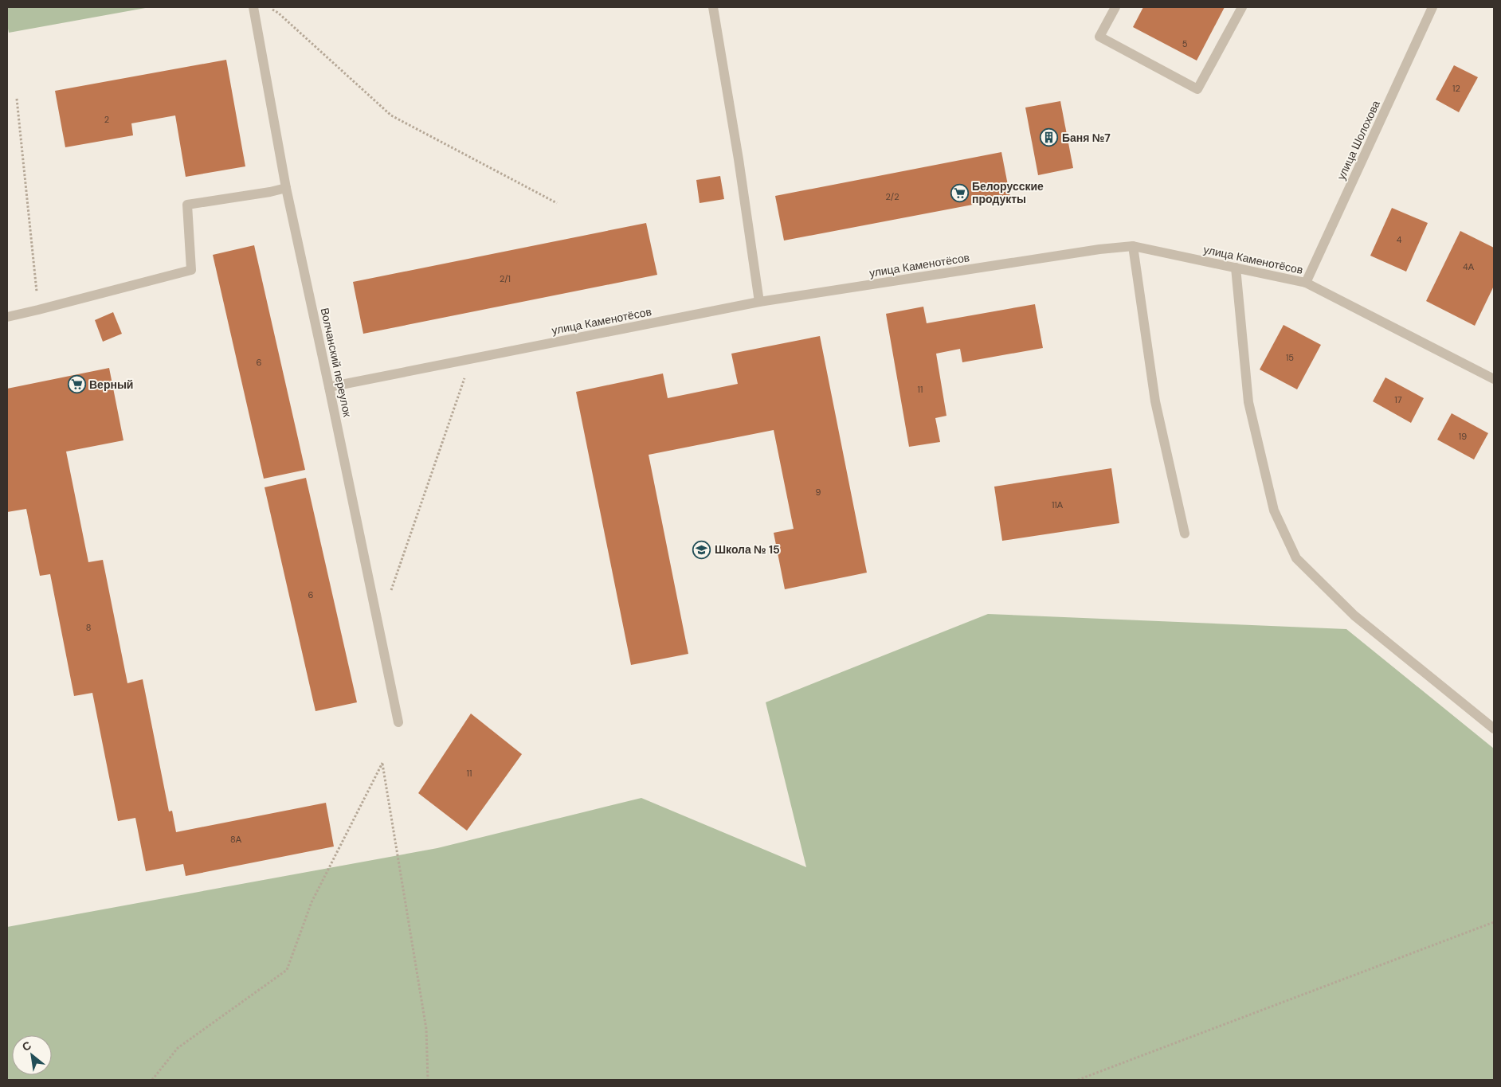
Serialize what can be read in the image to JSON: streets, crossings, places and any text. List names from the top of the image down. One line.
{"streets":{"street":["улица Шолохова","улица Каменотёсов","Волчанский переулок"]},"crossings":[["улица Шолохова","улица Каменотёсов"],["улица Каменотёсов","Волчанский переулок"]],"places":{"building":["Баня №7"],"supermarket":["Белорусские продукты","Верный"],"school or university":["Школа № 15"]},"house_numbers":["5","12","2","2/2","4","4А","2/1","15","6","11","17","19","9","11А","6","8","11","8А"],"north":"top left"}
